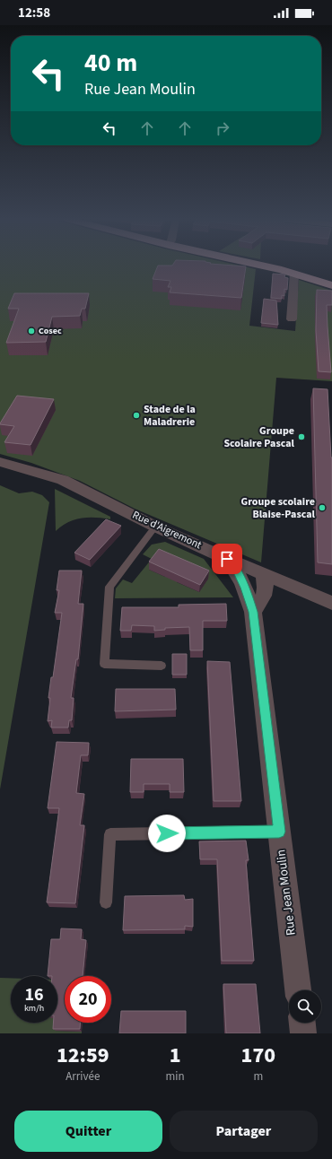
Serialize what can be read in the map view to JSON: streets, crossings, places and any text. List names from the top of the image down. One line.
{"streets":{"street":["Rue d'Aigremont","Rue Jean Moulin"]},"crossings":[["Rue d'Aigremont","Rue Jean Moulin"]],"places":["Cosec","Stade de la Maladrerie","Groupe Scolaire Pascal","Groupe scolaire Blaise-Pascal"],"page":{"status":"12:58","turn":["40 m","Rue Jean Moulin"],"speed":"16 km/h","limit":"20","eta":["12:59","Arrivée","1","min","170","m"],"buttons":["Quitter","Partager"]}}
